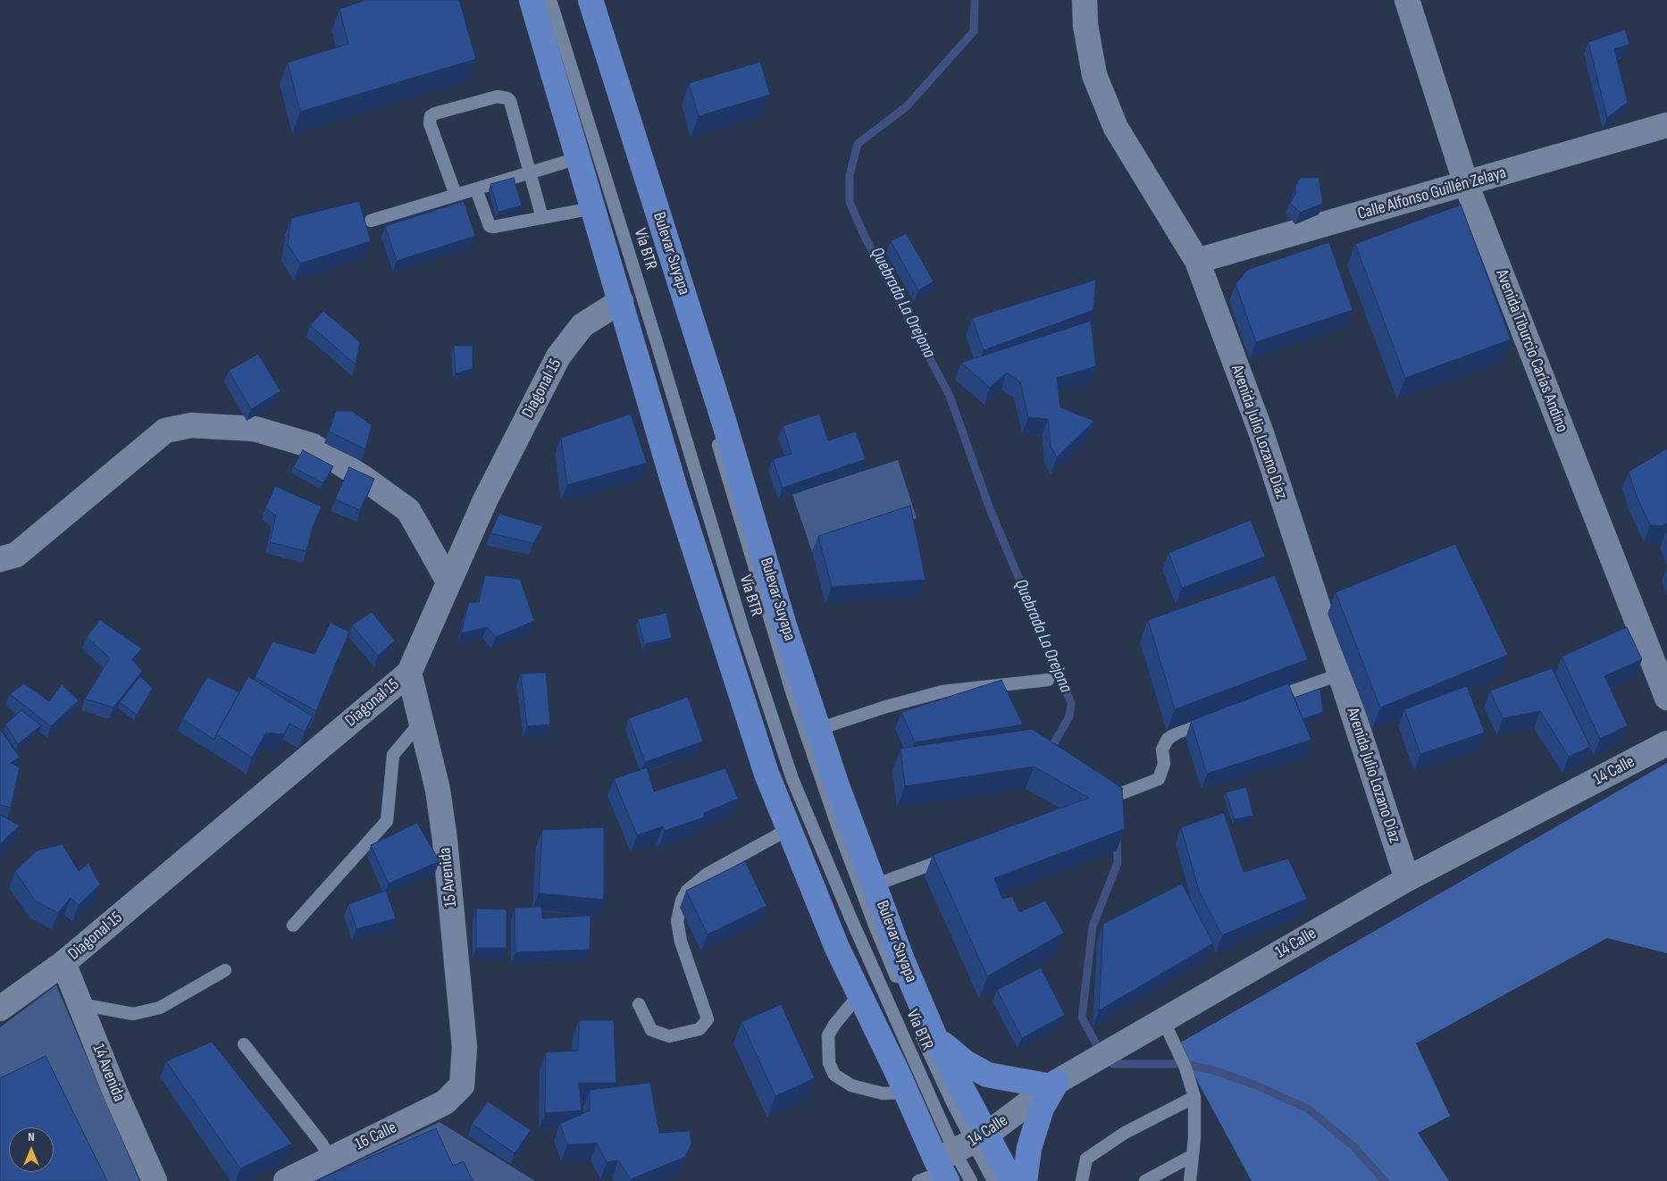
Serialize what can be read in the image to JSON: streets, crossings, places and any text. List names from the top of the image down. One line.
{"streets":{"main road":["Bulevar Suyapa"],"street":["Calle Alfonso Guillén Zelaya","Avenida Tiburcio Carías Andino","Diagonal 15","Avenida Julio Lozano Díaz","14 Calle","15 Avenida","14 Avenida","16 Calle"],"lane":["Vía BTR"]},"crossings":[["Calle Alfonso Guillén Zelaya","Avenida Tiburcio Carías Andino"],["Calle Alfonso Guillén Zelaya","Avenida Julio Lozano Díaz"],["Vía BTR","Bulevar Suyapa"],["Vía BTR","14 Calle"],["Bulevar Suyapa","Diagonal 15"],["Bulevar Suyapa","14 Calle"],["Diagonal 15","15 Avenida"],["Diagonal 15","14 Avenida"],["Avenida Julio Lozano Díaz","14 Calle"],["15 Avenida","16 Calle"]],"water":["Quebrada La Orejona"],"north":"top"}
